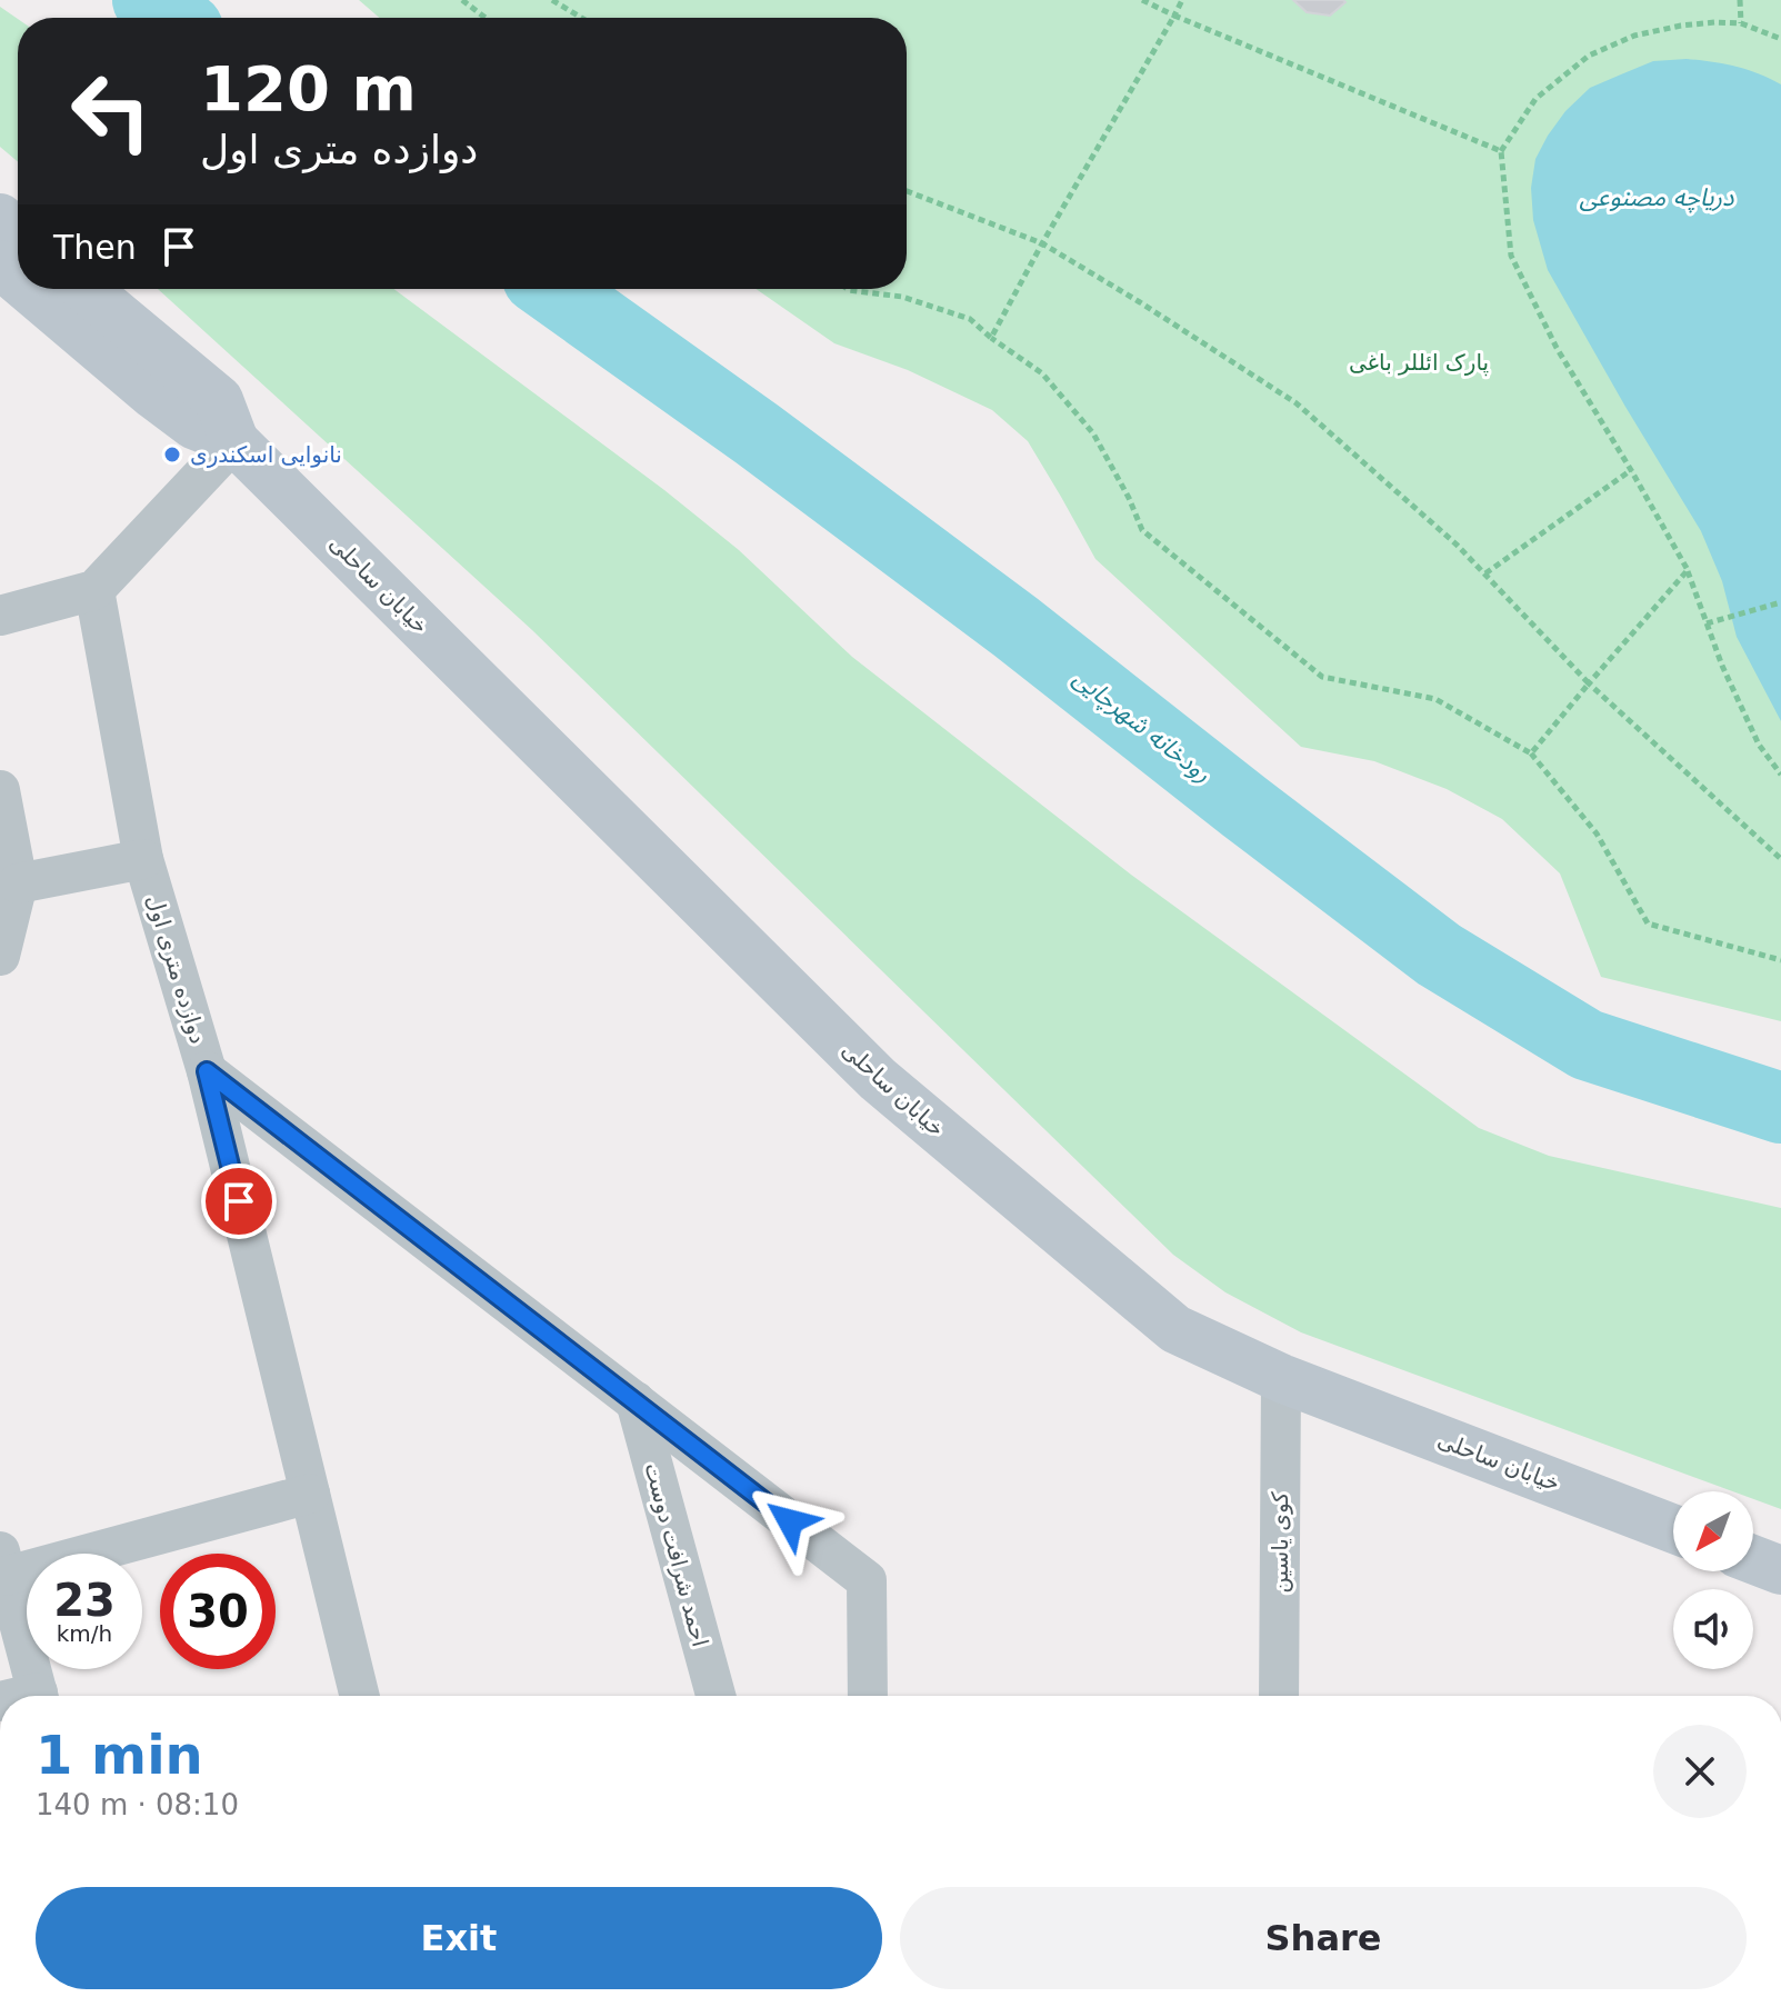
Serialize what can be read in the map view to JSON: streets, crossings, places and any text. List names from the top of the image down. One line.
{"streets":{"street":["خیابان ساحلی","دوازده متری اول","کوی یاسین","احمد شرافت دوست"]},"crossings":[["خیابان ساحلی","کوی یاسین"]],"water":["دریاچه مصنوعی","رودخانه شهرچایی"],"parks":["پارک ائللر باغی"],"places":["نانوایی اسکندری"],"north":"bottom left","page":{"turn":["120 m","دوازده متری اول"],"then":"Then","speed":"23 km/h","limit":"30","heading":["1 min","140 m · 08:10"],"buttons":["Exit","Share"]}}
